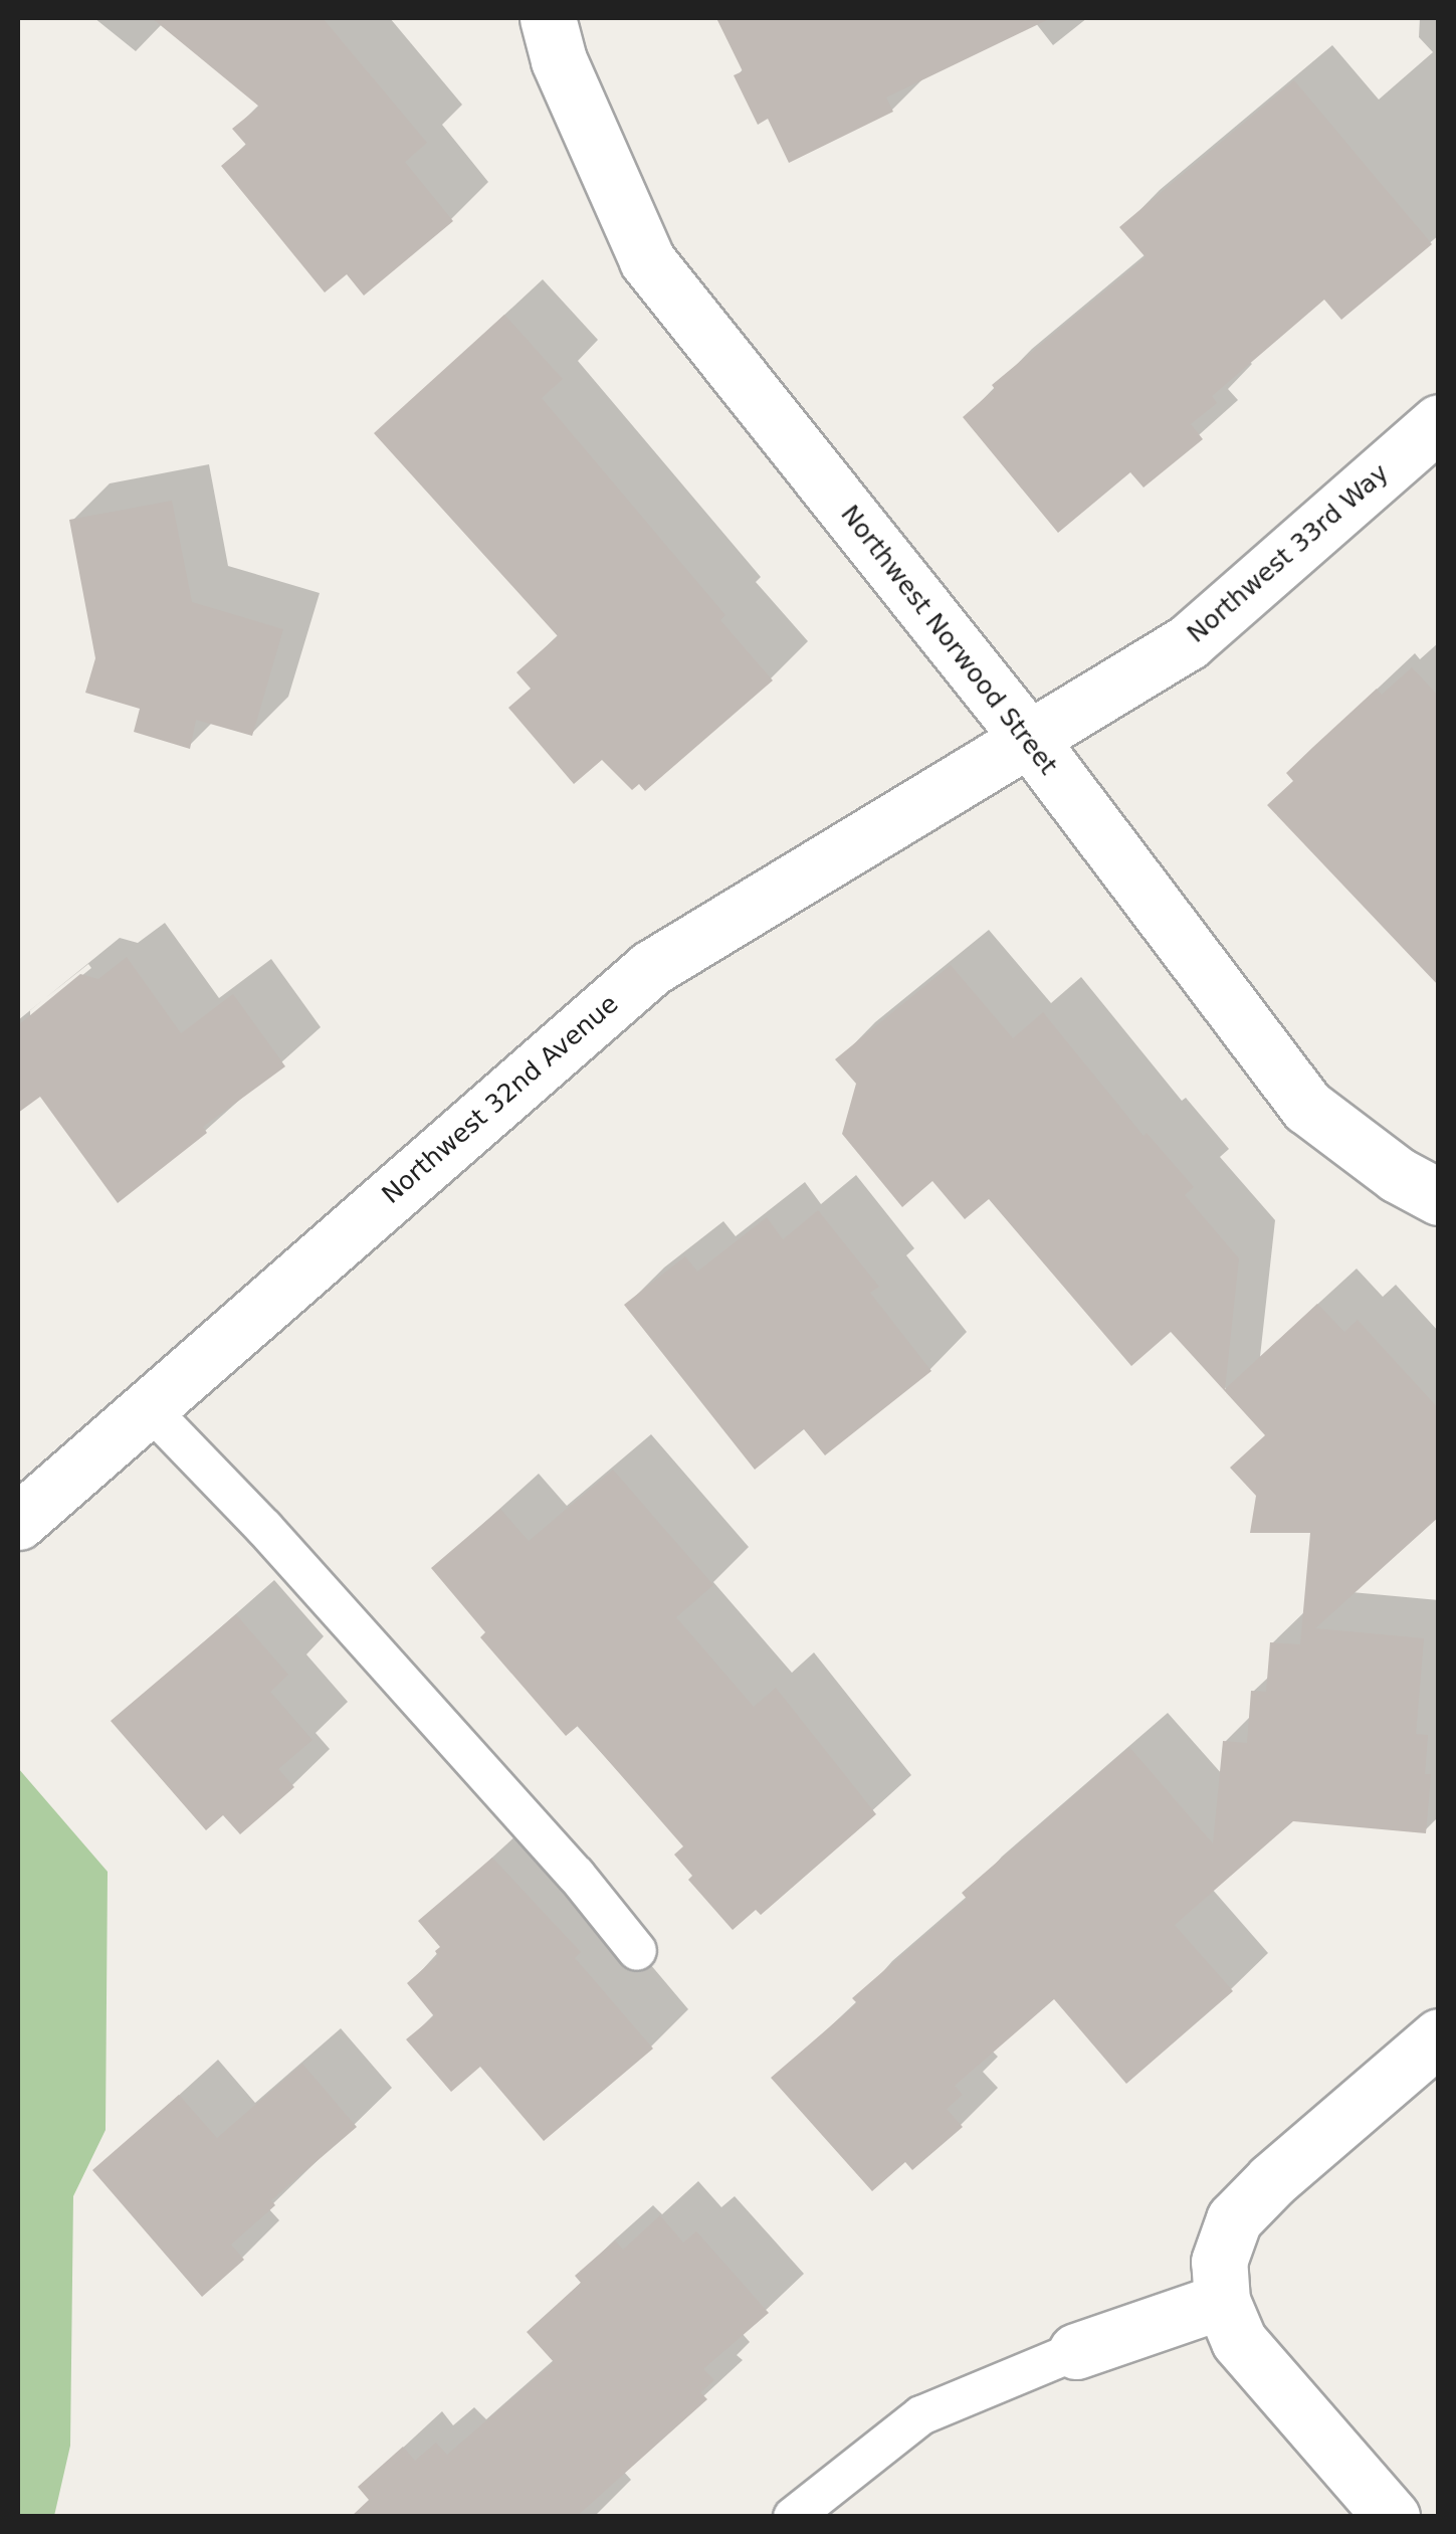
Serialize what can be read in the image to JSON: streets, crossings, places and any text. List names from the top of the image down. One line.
{"streets":{"street":["Northwest 33rd Way","Northwest Norwood Street","Northwest 32nd Avenue"]},"crossings":[["Northwest 33rd Way","Northwest Norwood Street"],["Northwest 33rd Way","Northwest 32nd Avenue"],["Northwest Norwood Street","Northwest 32nd Avenue"]]}
